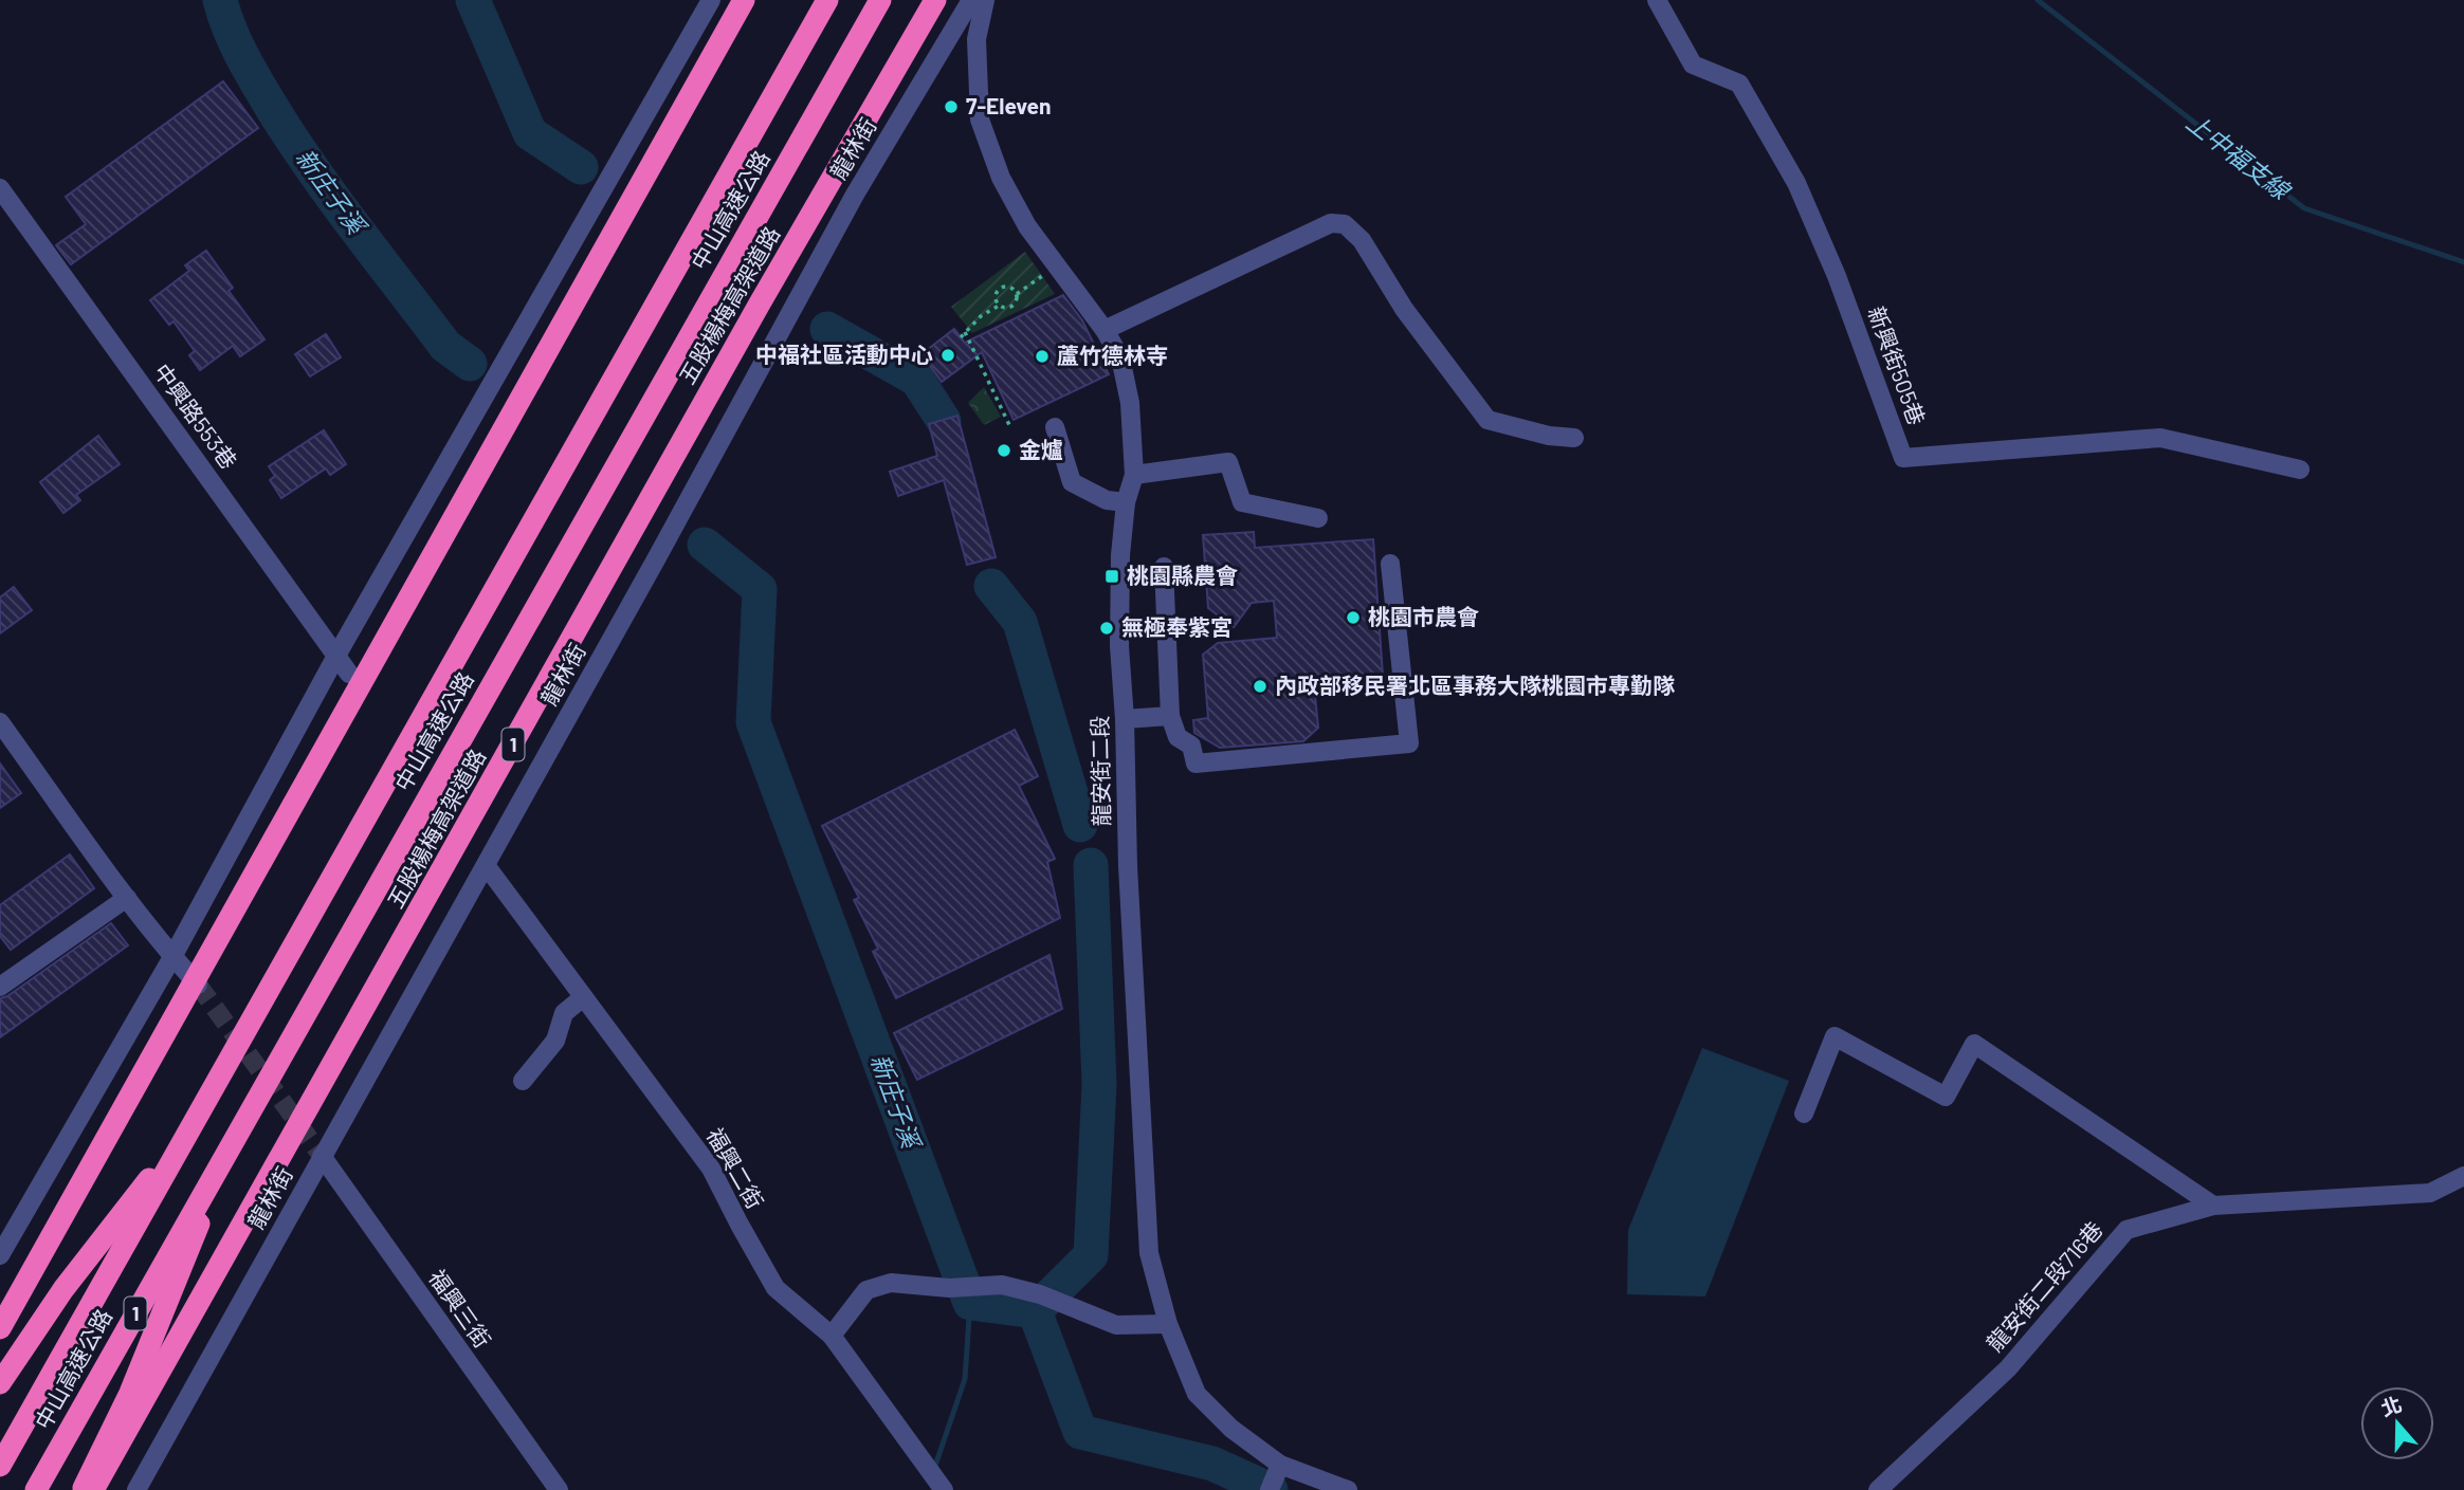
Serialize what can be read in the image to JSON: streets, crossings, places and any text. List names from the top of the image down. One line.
{"streets":{"highway":["中山高速公路","五股楊梅高架道路","1"],"street":["龍林街","新興街505巷","中興路553巷","龍安街二段","福興二街","龍安街二段716巷","福興三街"]},"crossings":[["龍林街","福興二街"],["龍林街","福興三街"]],"water":["上中福支線","新庄子溪"],"places":{"other":["7-Eleven","中福社區活動中心","蘆竹德林寺","金爐","桃園市農會","無極奉紫宮","內政部移民署北區事務大隊桃園市專勤隊"],"transit":["桃園縣農會"]},"north":"top"}
